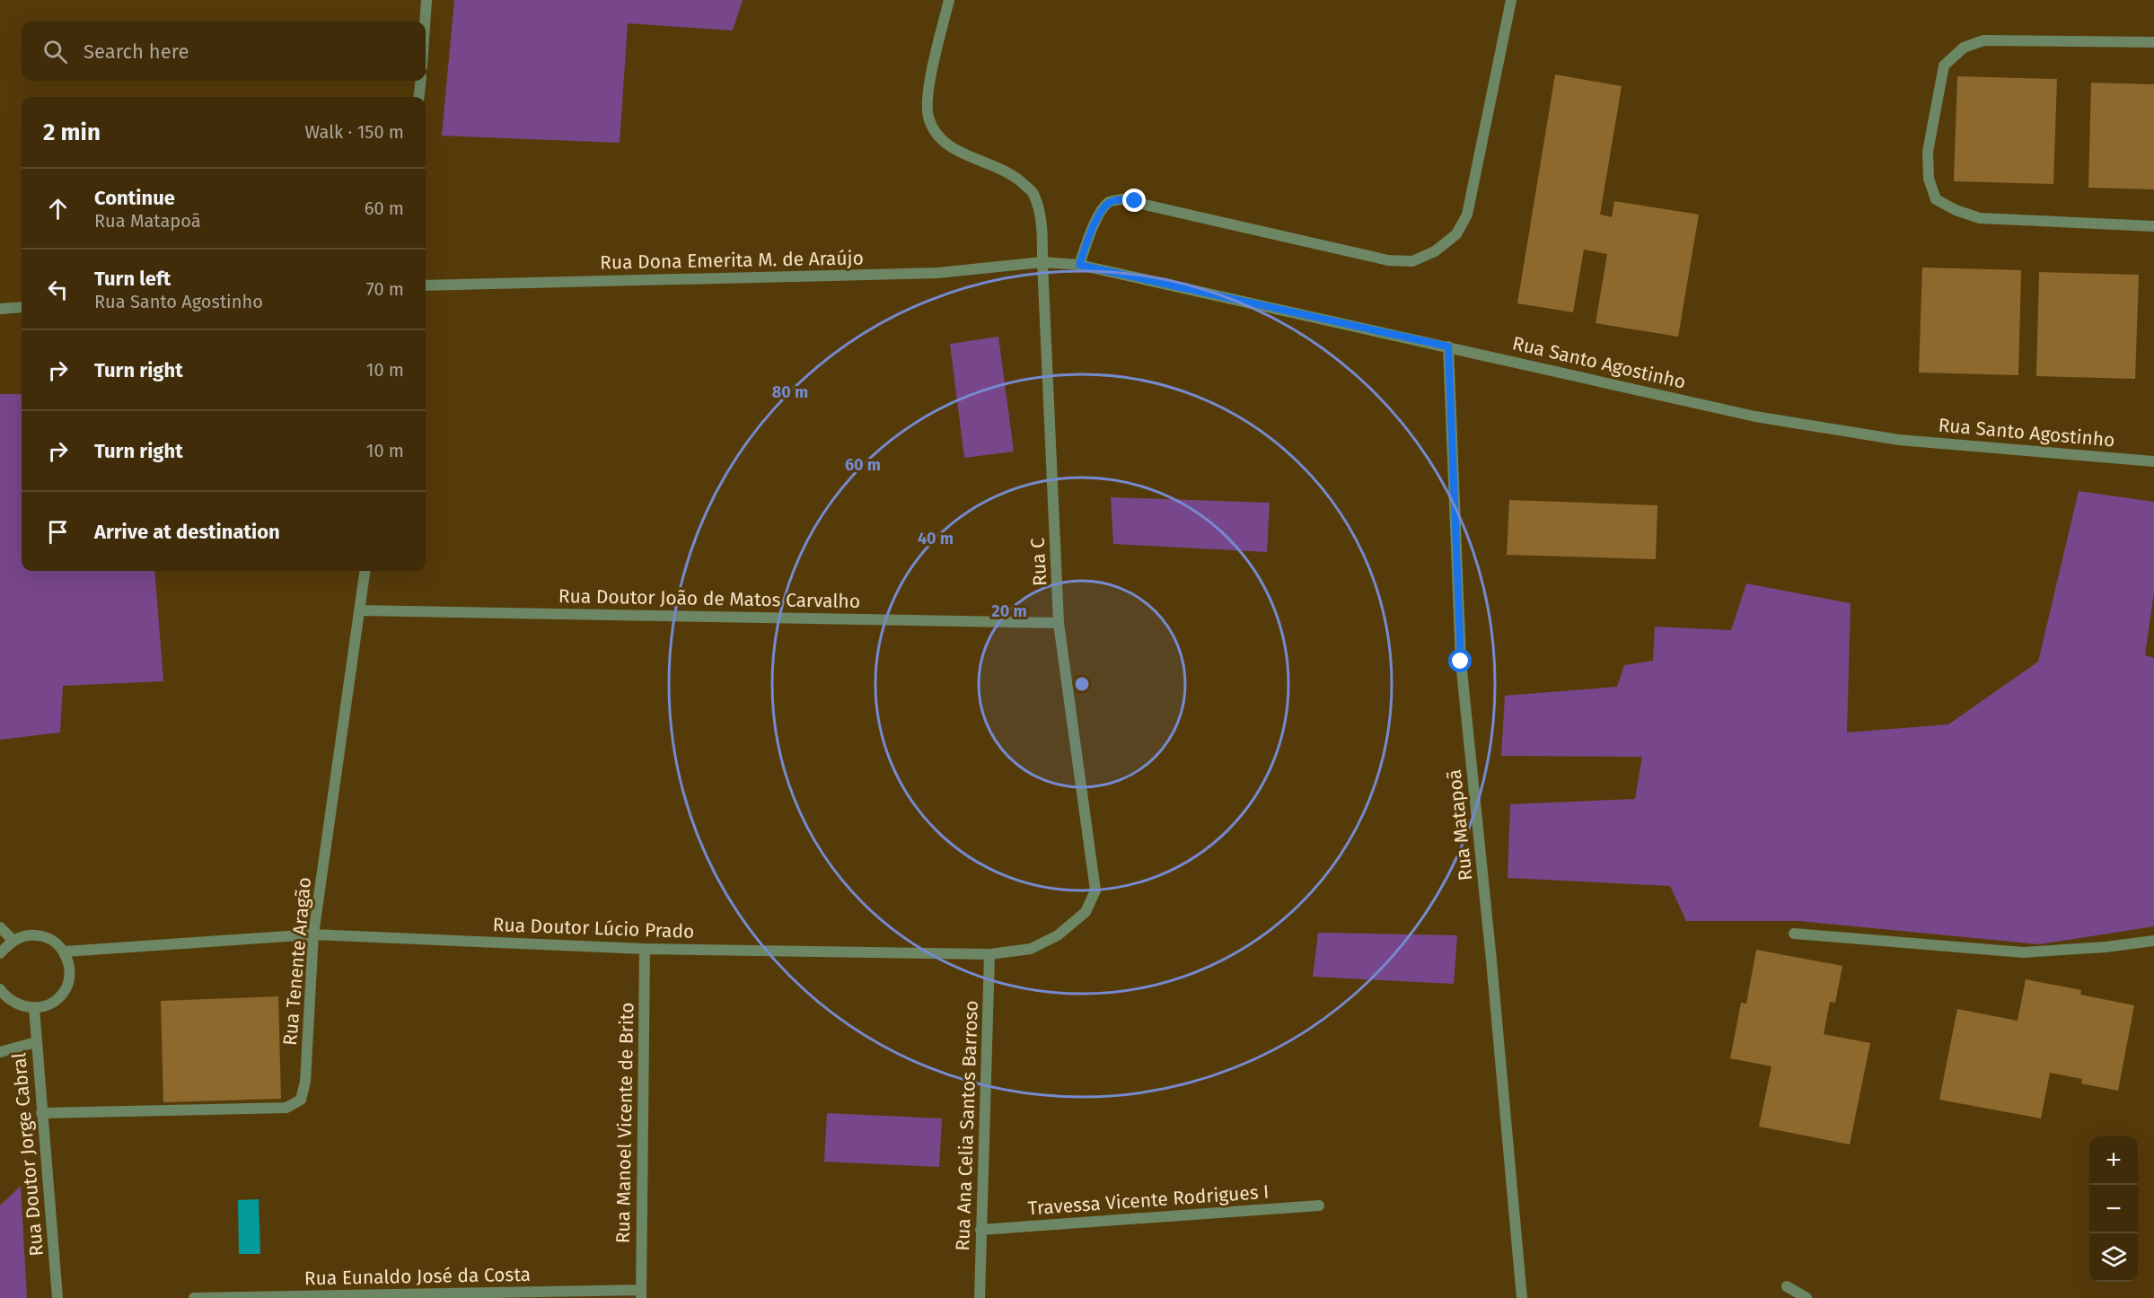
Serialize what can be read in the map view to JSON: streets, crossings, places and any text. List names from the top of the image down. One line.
{"streets":{"street":["Rua Dona Emerita M. de Araújo","Rua Santo Agostinho","Rua C","Rua Doutor João de Matos Carvalho","Rua Matapoã","Rua Doutor Lúcio Prado","Rua Tenente Aragão","Rua Manoel Vicente de Brito","Rua Ana Celia Santos Barroso","Rua Doutor Jorge Cabral","Travessa Vicente Rodrigues I","Rua Eunaldo José da Costa"]},"crossings":[["Rua Dona Emerita M. de Araújo","Rua Santo Agostinho"],["Rua Dona Emerita M. de Araújo","Rua C"],["Rua Santo Agostinho","Rua C"],["Rua Santo Agostinho","Rua Matapoã"],["Rua C","Rua Doutor João de Matos Carvalho"],["Rua C","Rua Doutor Lúcio Prado"],["Rua Doutor João de Matos Carvalho","Rua Tenente Aragão"],["Rua Doutor Lúcio Prado","Rua Tenente Aragão"],["Rua Doutor Lúcio Prado","Rua Manoel Vicente de Brito"],["Rua Doutor Lúcio Prado","Rua Ana Celia Santos Barroso"],["Rua Tenente Aragão","Rua Doutor Jorge Cabral"],["Rua Manoel Vicente de Brito","Rua Eunaldo José da Costa"],["Rua Ana Celia Santos Barroso","Travessa Vicente Rodrigues I"]],"page":{"search":"Search here","heading":["2 min","Walk · 150 m"],"list":[["Continue","Rua Matapoã","60 m"],["Turn left","Rua Santo Agostinho","70 m"],["Turn right","10 m"],["Turn right","10 m"],"Arrive at destination"],"map_buttons":["+","−"]},"rings":["80 m","60 m","40 m","20 m"]}
